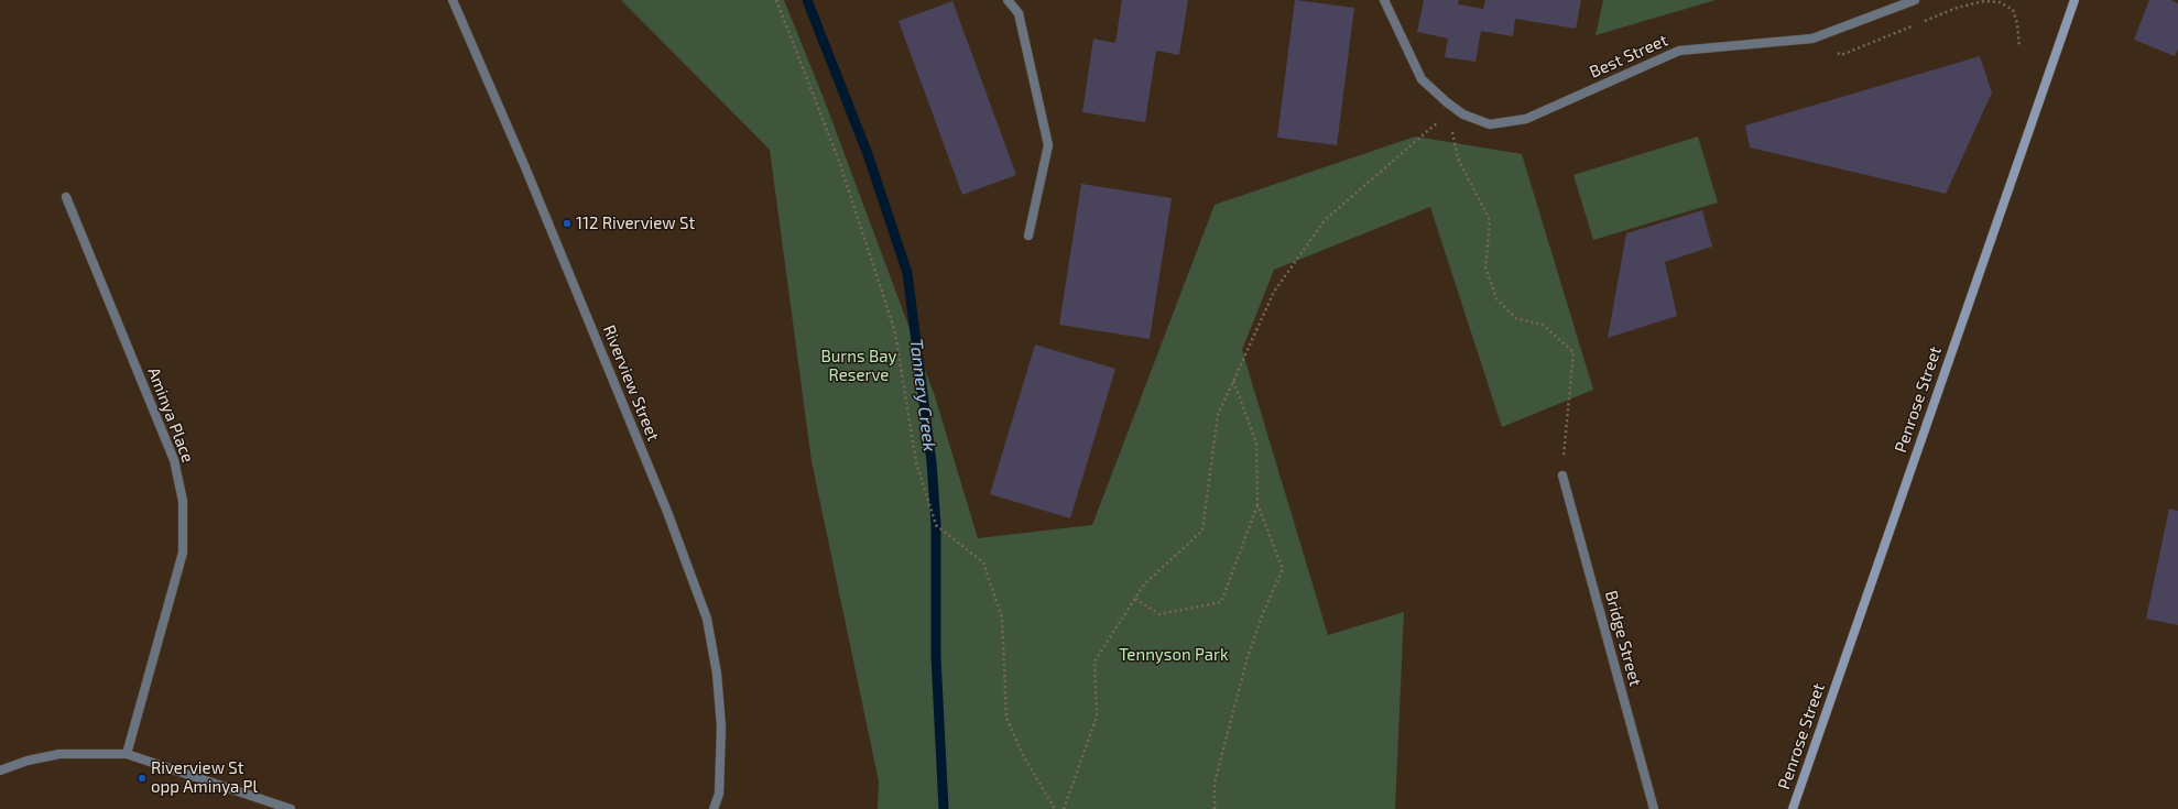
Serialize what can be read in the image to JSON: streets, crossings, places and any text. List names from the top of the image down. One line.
{"streets":{"main road":["Penrose Street"],"street":["Best Street","Riverview Street","Aminya Place","Bridge Street"]},"water":["Tannery Creek"],"parks":["Burns Bay Reserve","Tennyson Park"],"places":["112 Riverview St","Riverview St opp Aminya Pl"]}
